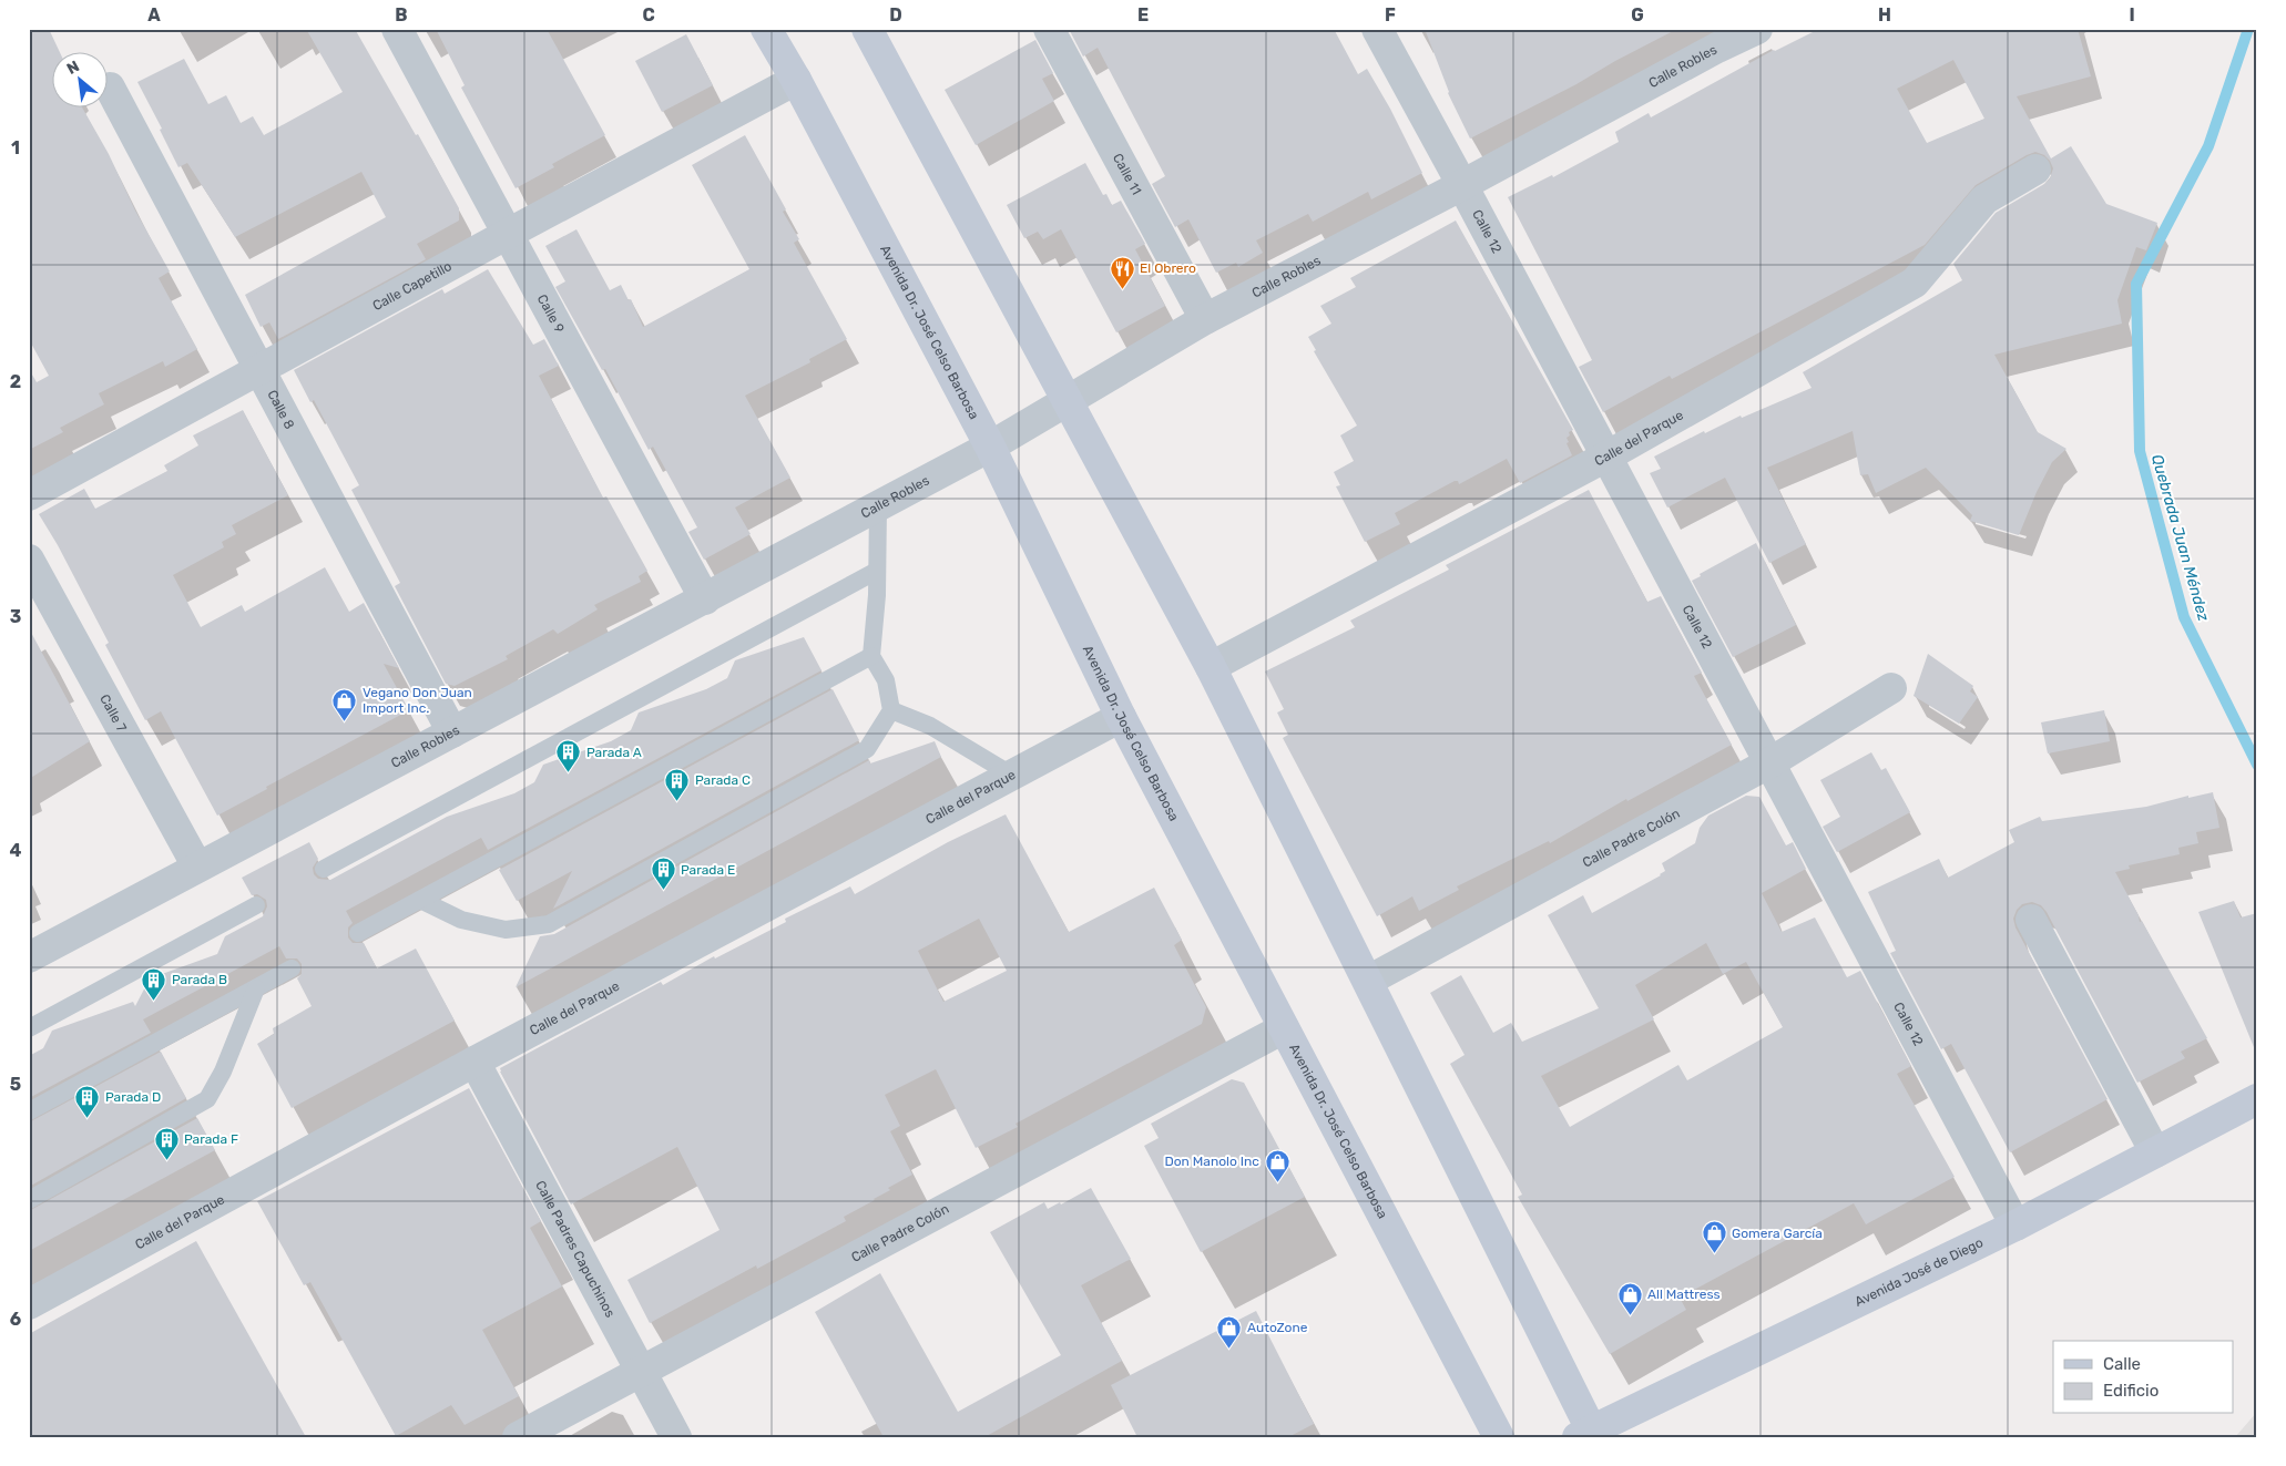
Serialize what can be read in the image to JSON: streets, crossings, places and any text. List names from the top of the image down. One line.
{"streets":{"main road":["Avenida Dr. José Celso Barbosa","Avenida José de Diego"],"street":["Calle Robles","Calle 11","Calle 12","Calle Capetillo","Calle 9","Calle 8","Calle del Parque","Calle 7","Calle Padre Colón","Calle Padres Capuchinos"]},"crossings":[["Calle Robles","Calle 11"],["Calle Robles","Calle 12"],["Calle Robles","Calle 9"],["Calle Robles","Avenida Dr. José Celso Barbosa"],["Calle Robles","Calle 8"],["Calle Robles","Calle 7"],["Calle 12","Calle del Parque"],["Calle 12","Calle Padre Colón"],["Calle 12","Avenida José de Diego"],["Calle Capetillo","Calle 9"],["Calle Capetillo","Avenida Dr. José Celso Barbosa"],["Calle Capetillo","Calle 8"],["Avenida Dr. José Celso Barbosa","Calle del Parque"],["Avenida Dr. José Celso Barbosa","Calle Padre Colón"],["Calle del Parque","Calle Padres Capuchinos"],["Calle Padre Colón","Calle Padres Capuchinos"]],"water":["Quebrada Juan Méndez"],"places":{"restaurant":["El Obrero"],"shop":["Vegano Don Juan Import Inc.","Don Manolo Inc","Gomera García","All Mattress","AutoZone"],"building":["Parada A","Parada C","Parada E","Parada B","Parada D","Parada F"]},"legend":["Calle","Edificio"],"north":"top left","grid":{"columns":["A","B","C","D","E","F","G","H","I"],"rows":["1","2","3","4","5","6"]}}
